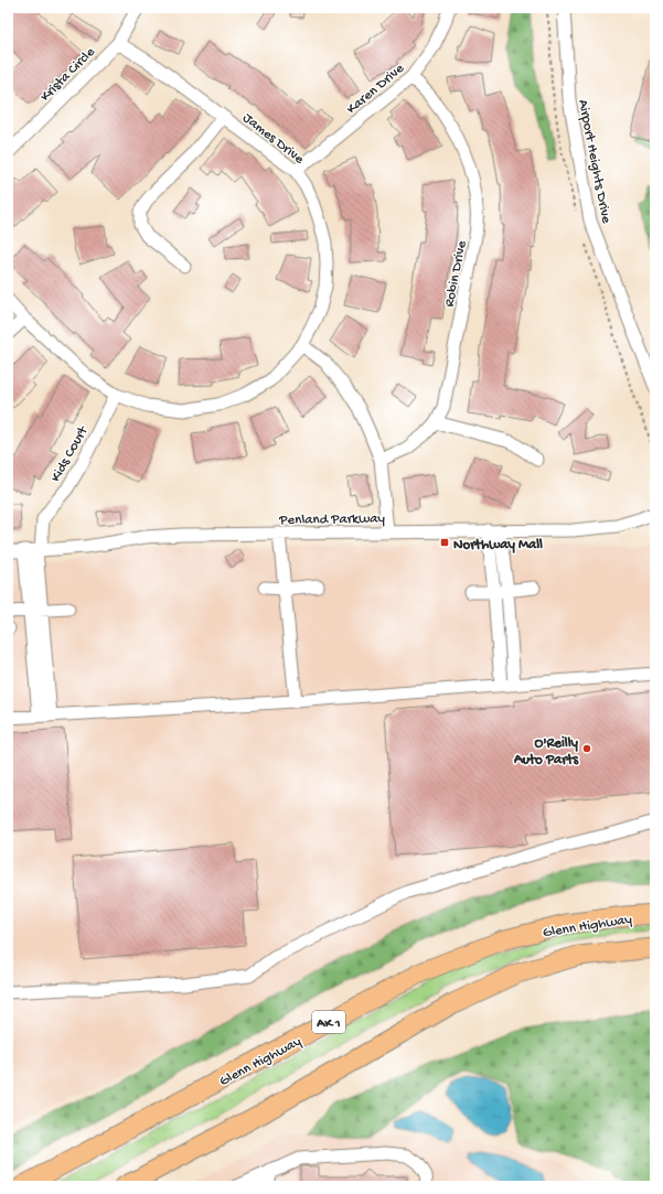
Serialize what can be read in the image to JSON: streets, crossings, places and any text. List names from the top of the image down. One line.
{"streets":{"highway":["Glenn Highway","AK 1"],"street":["Krista Circle","Karen Drive","James Drive","Airport Heights Drive","Robin Drive","Kids Court","Penland Parkway"]},"crossings":[["Krista Circle","James Drive"],["Karen Drive","James Drive"],["Karen Drive","Robin Drive"],["James Drive","Kids Court"],["Kids Court","Penland Parkway"]],"places":{"transit":["Northway Mall"],"other":["O'Reilly Auto Parts"]}}
